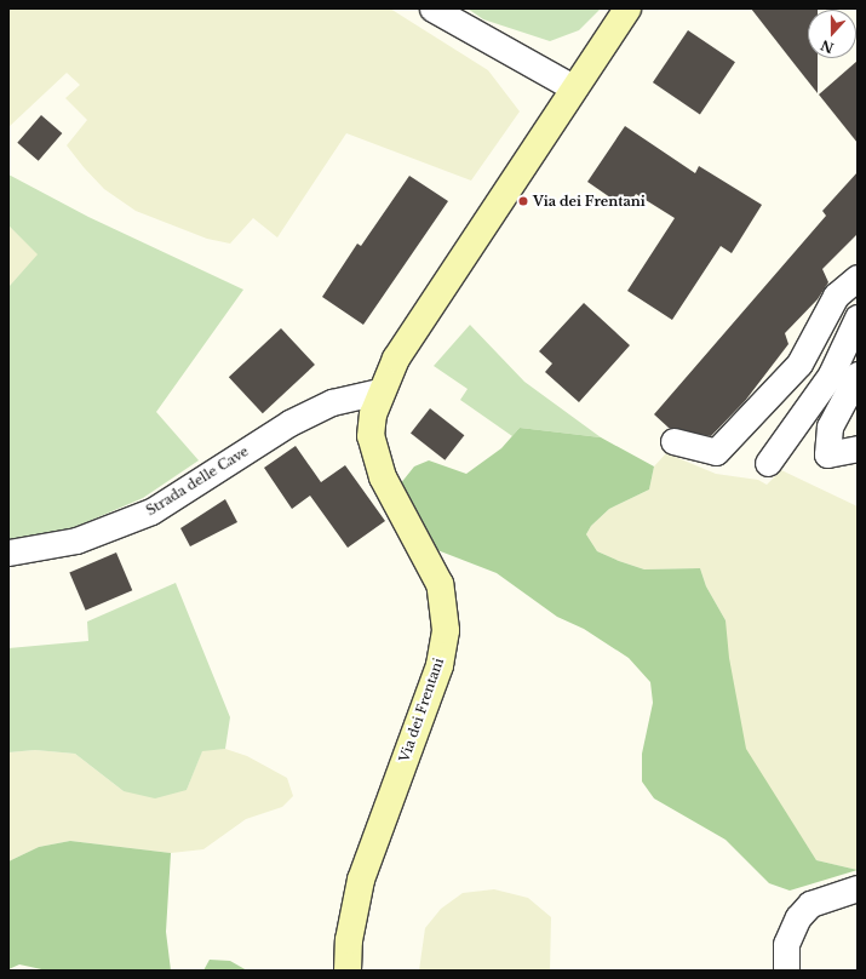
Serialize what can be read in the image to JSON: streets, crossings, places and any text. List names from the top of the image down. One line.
{"streets":{"main road":["Via dei Frentani"],"street":["Strada delle Cave"]},"crossings":[["Strada delle Cave","Via dei Frentani"]],"places":["Via dei Frentani"],"north":"bottom"}
